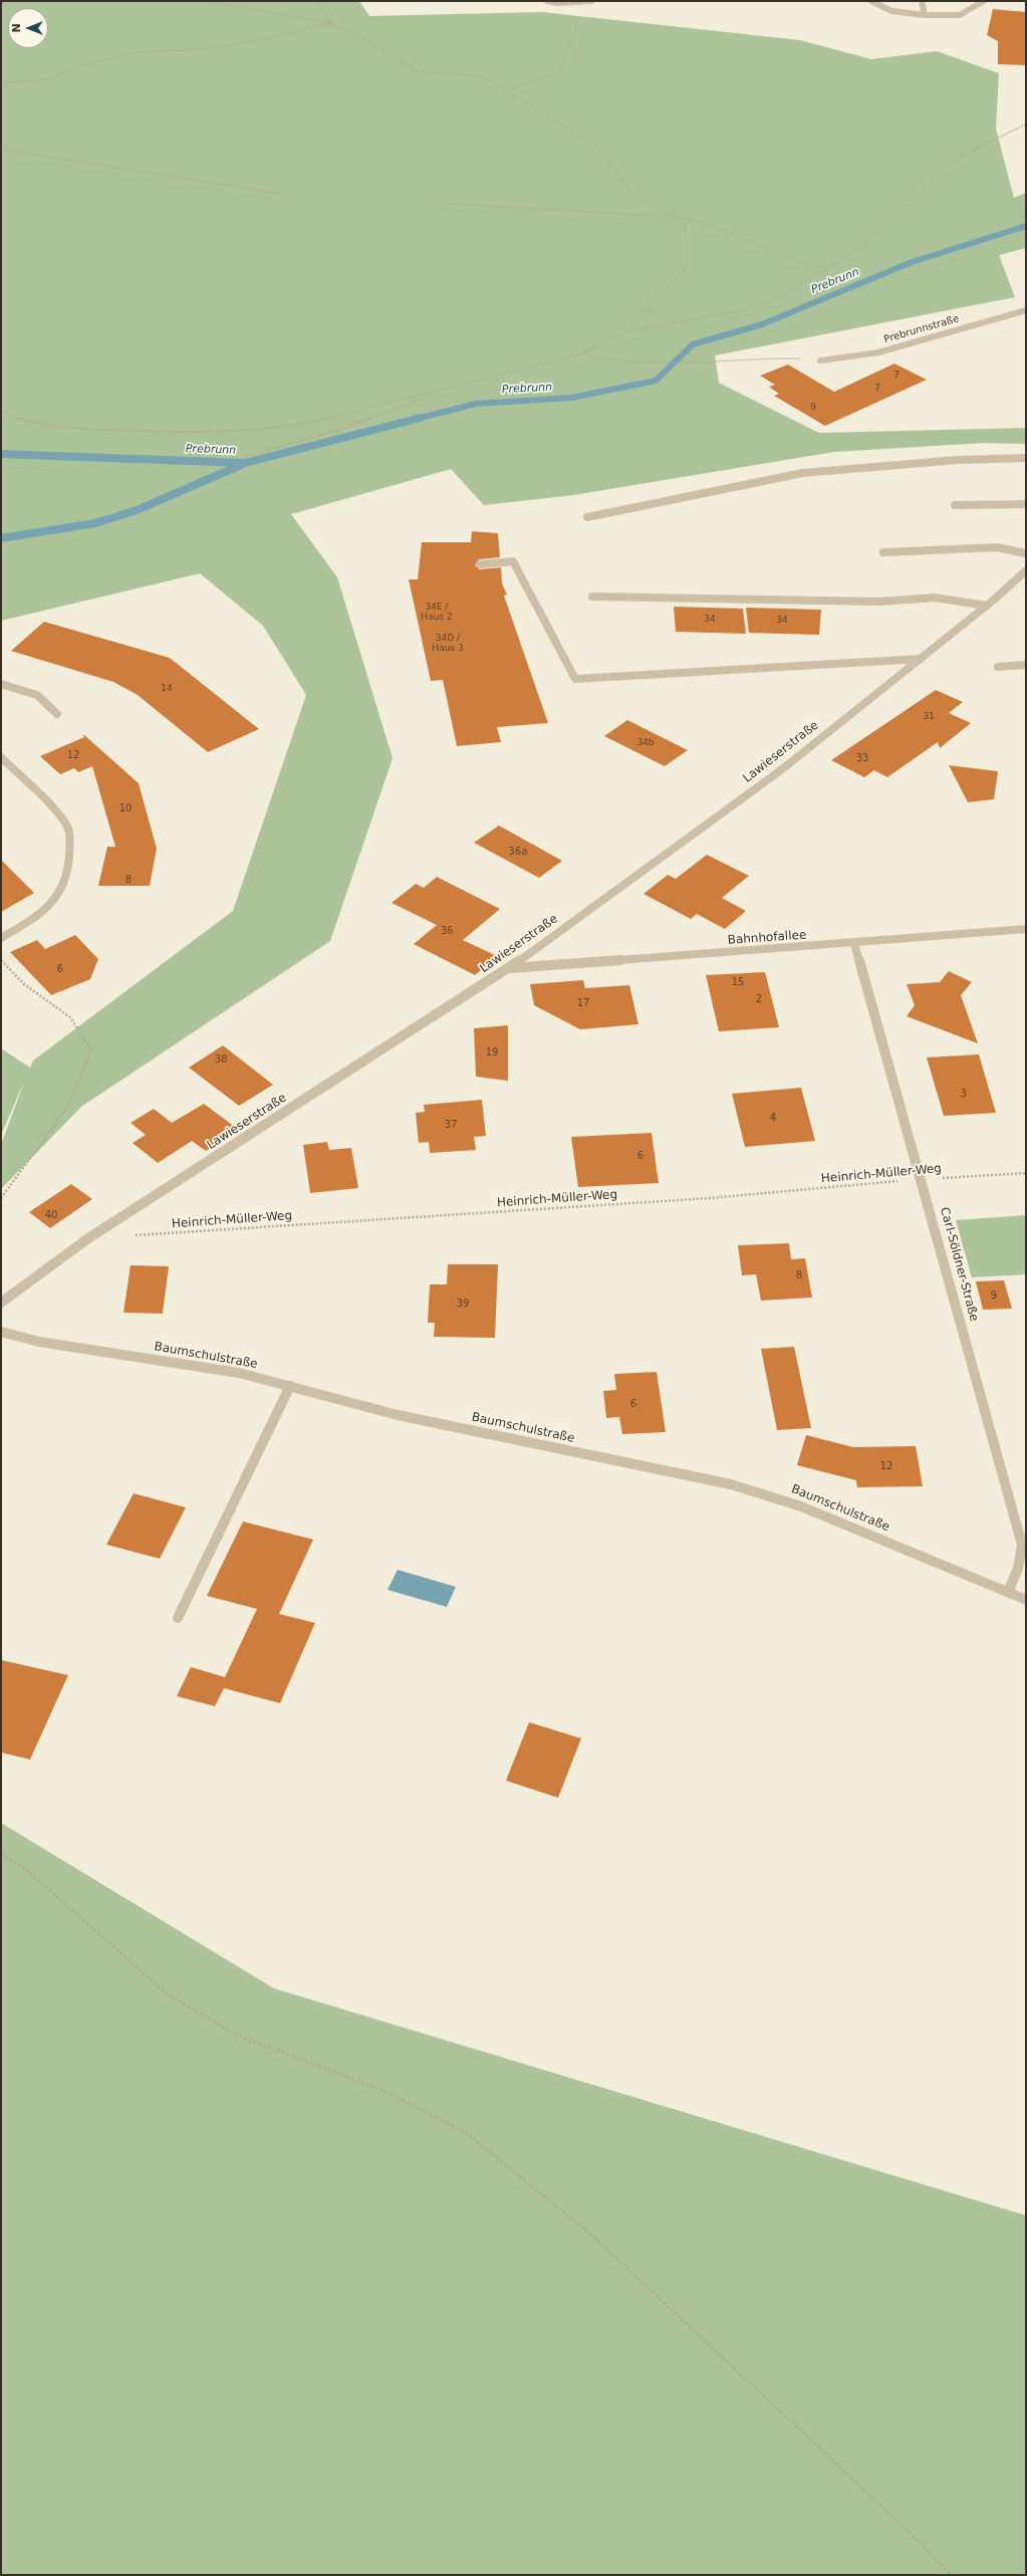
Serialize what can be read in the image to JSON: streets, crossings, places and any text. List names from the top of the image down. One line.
{"streets":{"street":["Prebrunnstraße","Lawieserstraße","Bahnhofallee","Carl-Söldner-Straße","Baumschulstraße"],"path":["Heinrich-Müller-Weg"]},"crossings":[["Lawieserstraße","Bahnhofallee"],["Bahnhofallee","Carl-Söldner-Straße"],["Heinrich-Müller-Weg","Carl-Söldner-Straße"],["Carl-Söldner-Straße","Baumschulstraße"]],"water":["Prebrunn"],"house_numbers":["7","7","9","34E / Haus 2","34","34","34D / Haus 3","14","31","34b","12","33","10","36a","8","36","6","15","2","17","19","38","3","4","37","6","40","8","9","39","6","12"],"north":"left"}
